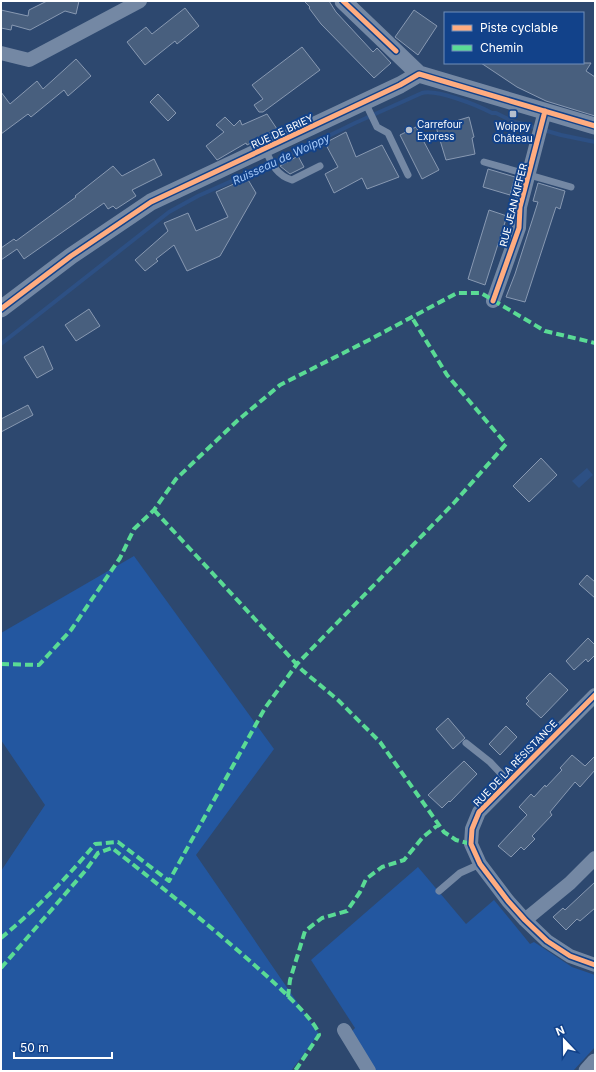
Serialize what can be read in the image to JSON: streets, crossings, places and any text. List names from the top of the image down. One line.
{"streets":{"street":["RUE DE BRIEY","RUE JEAN KIFFER","RUE DE LA RÉSISTANCE"]},"water":["Ruisseau de Woippy"],"places":{"transit":["Woippy Château"],"other":["Carrefour Express"]},"legend":["Piste cyclable","Chemin"],"scale_bar":"50 m","north":"top"}
